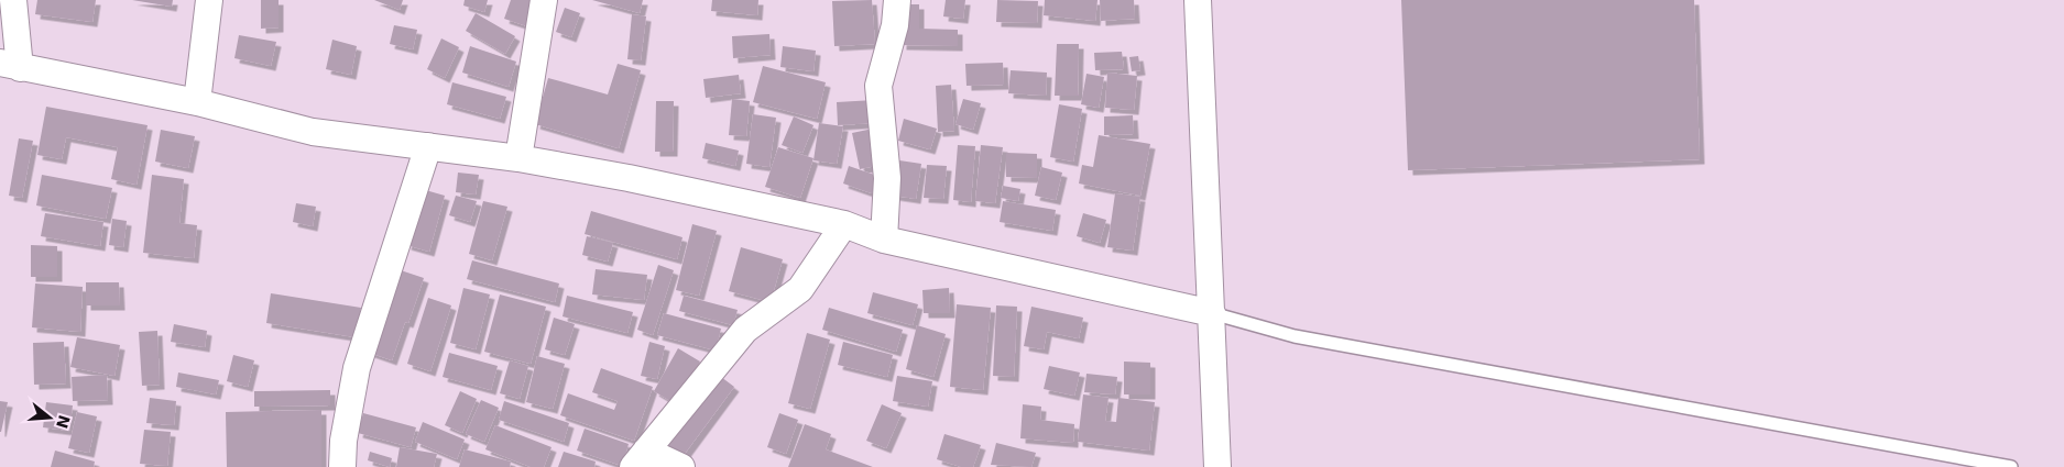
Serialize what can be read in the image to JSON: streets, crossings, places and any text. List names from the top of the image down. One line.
{"north":"right"}
